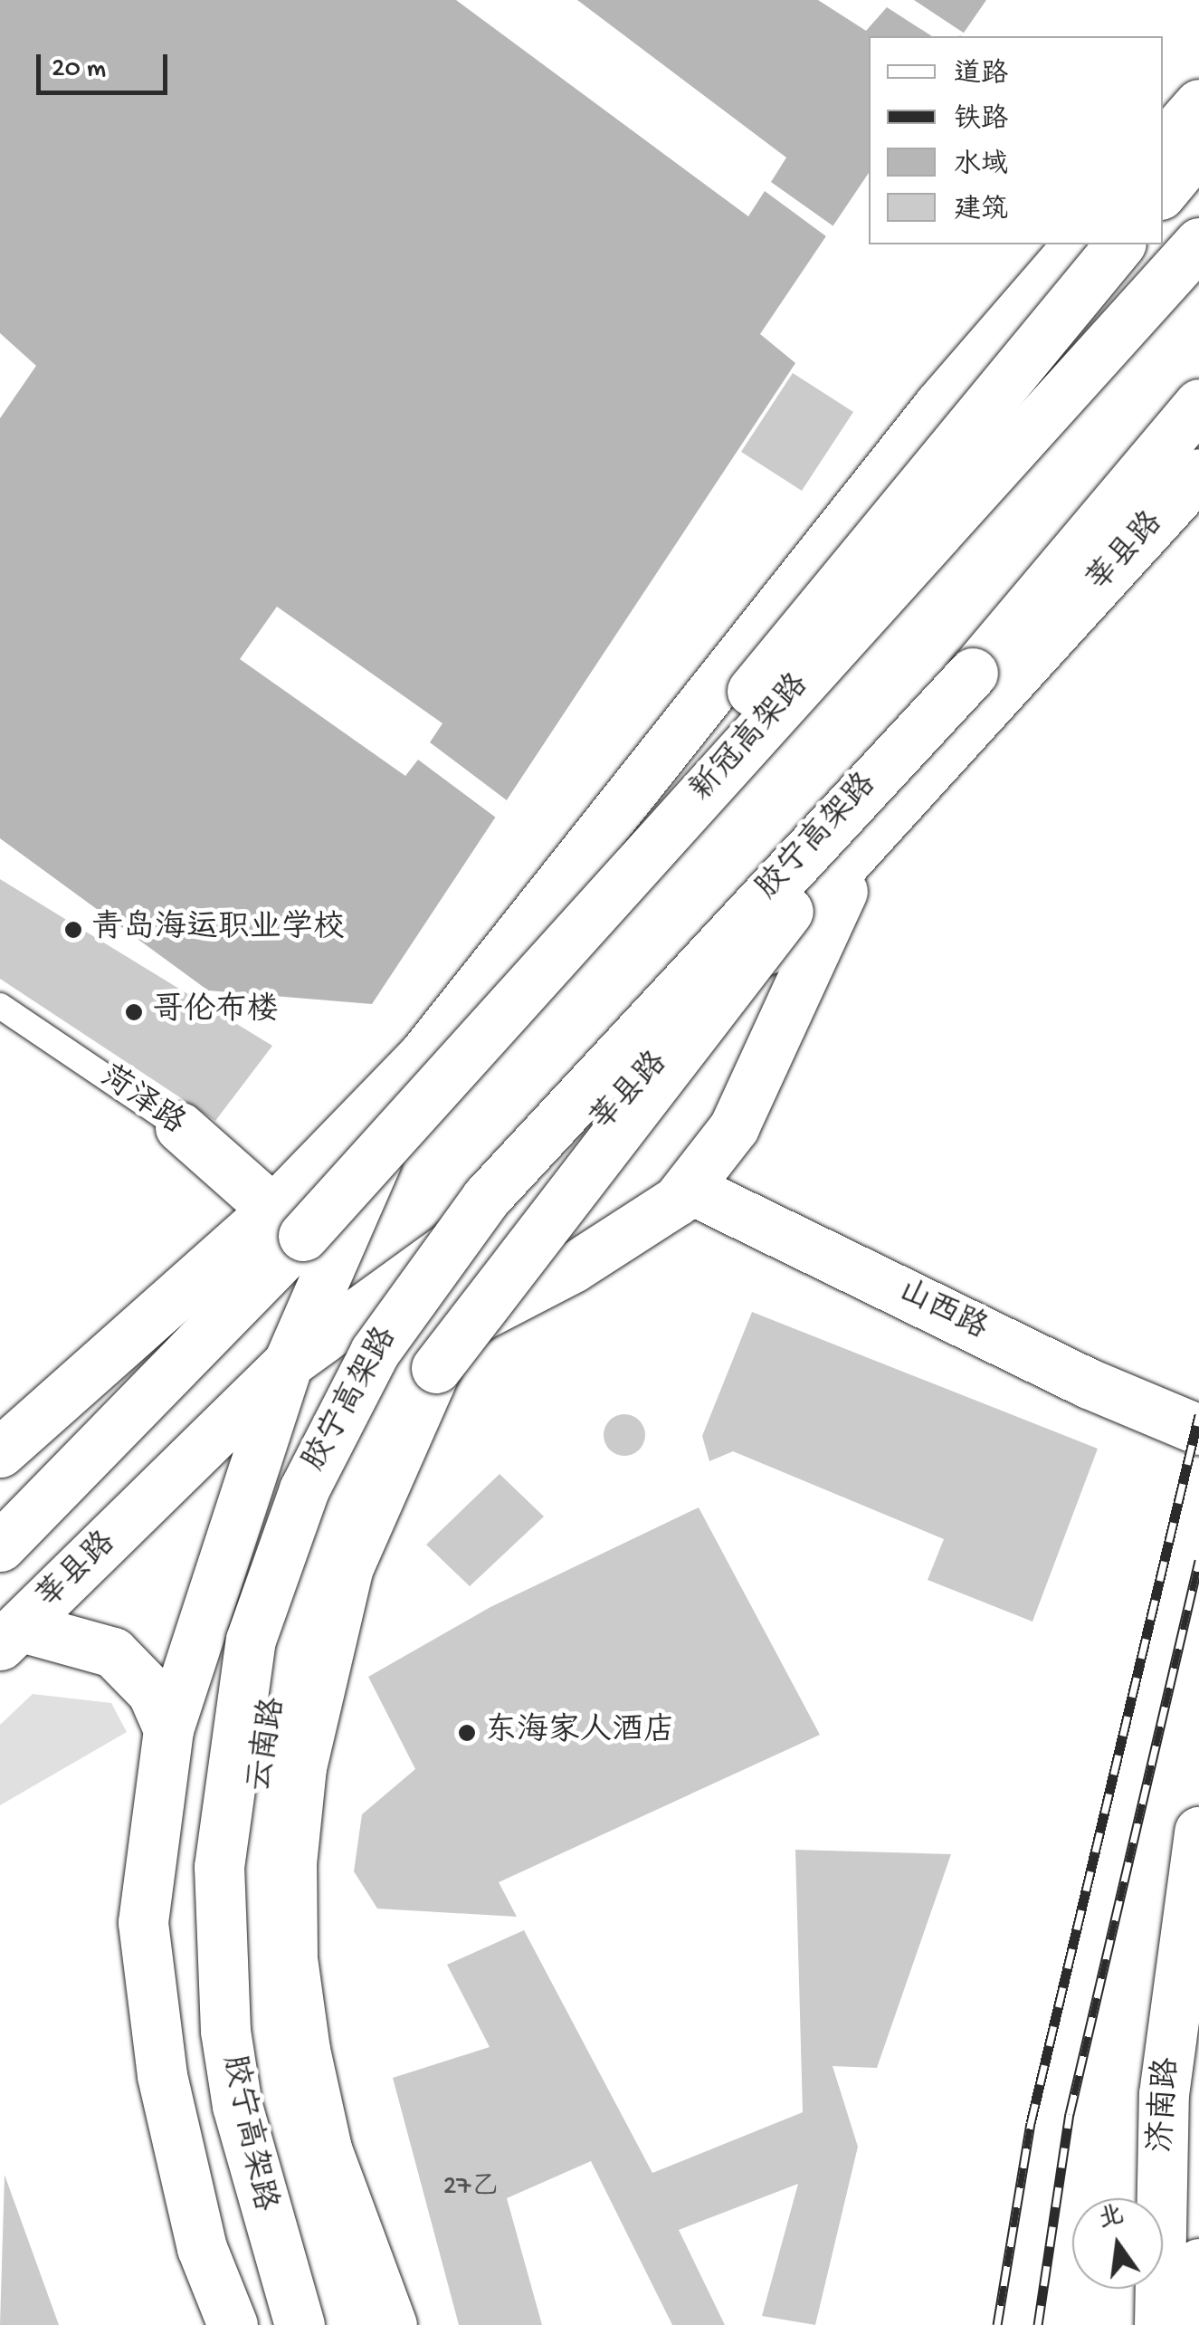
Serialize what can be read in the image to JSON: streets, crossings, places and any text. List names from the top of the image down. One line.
{"streets":{"main road":["莘县路","新冠高架路","胶宁高架路","菏泽路","山西路","云南路","济南路"]},"crossings":[["莘县路","云南路"],["新冠高架路","菏泽路"]],"places":["青岛海运职业学校","哥伦布楼","东海家人酒店"],"house_numbers":["27乙"],"legend":["道路","铁路","水域","建筑"],"scale_bar":"20 m","north":"top"}
